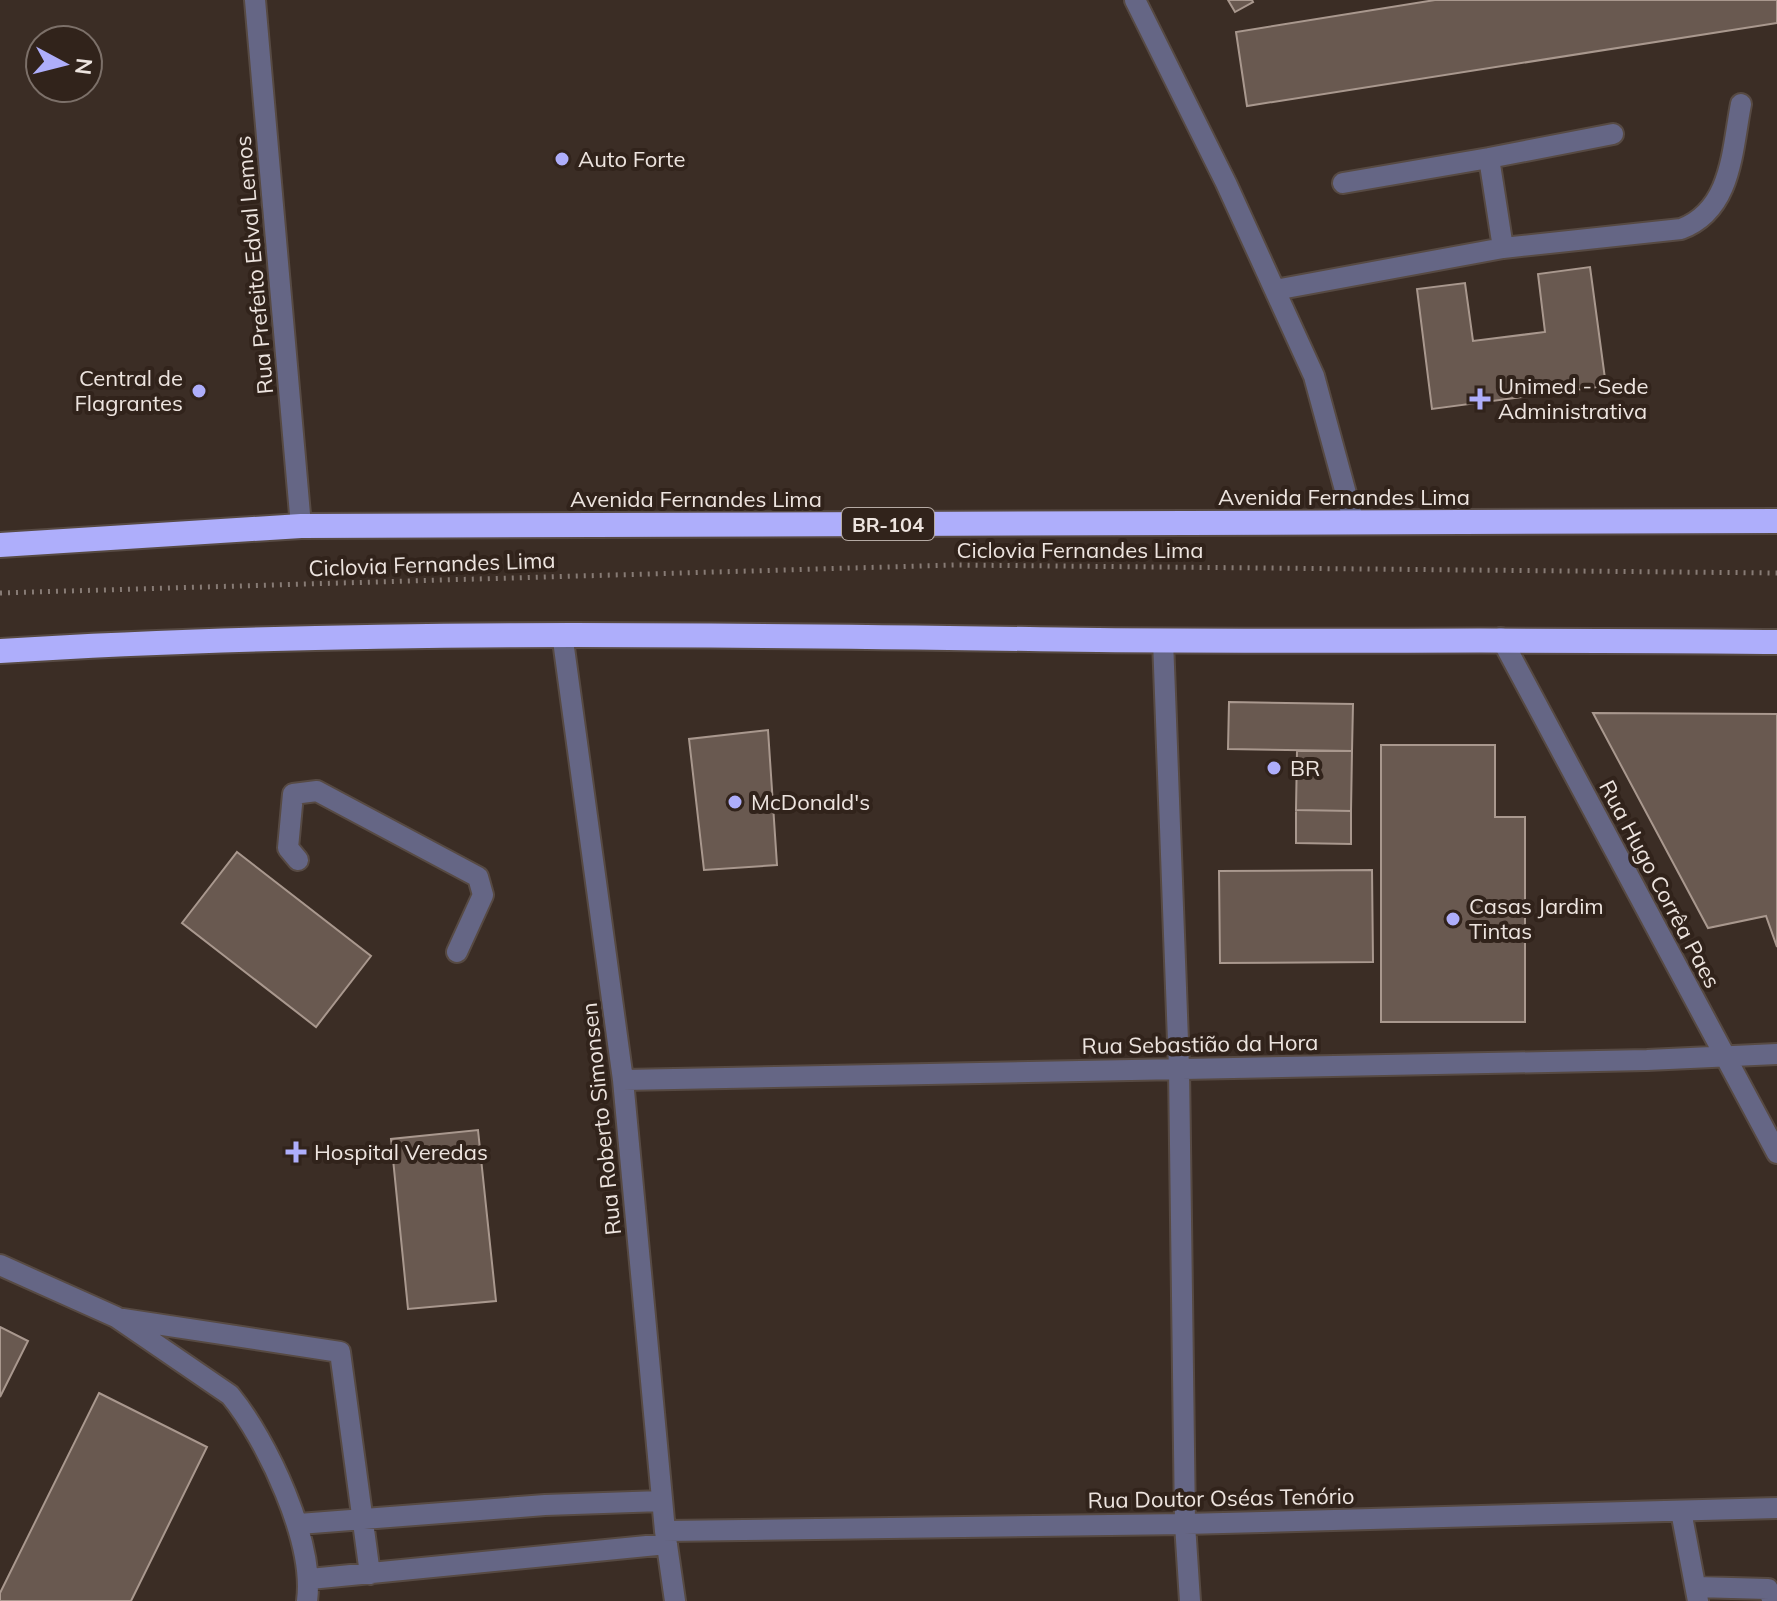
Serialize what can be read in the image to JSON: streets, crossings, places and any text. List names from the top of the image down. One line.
{"streets":{"highway":["Avenida Fernandes Lima","BR-104"],"street":["Rua Prefeito Edval Lemos","Rua Hugo Corrêa Paes","Rua Sebastião da Hora","Rua Roberto Simonsen","Rua Doutor Oséas Tenório"],"path":["Ciclovia Fernandes Lima"]},"crossings":[["Rua Prefeito Edval Lemos","Avenida Fernandes Lima"],["Rua Hugo Corrêa Paes","Rua Sebastião da Hora"],["Rua Sebastião da Hora","Rua Roberto Simonsen"],["Rua Roberto Simonsen","Rua Doutor Oséas Tenório"]],"places":{"other":["Auto Forte","Central de Flagrantes","BR","McDonald's","Casas Jardim Tintas"],"health":["Unimed - Sede Administrativa","Hospital Veredas"]},"north":"right"}
